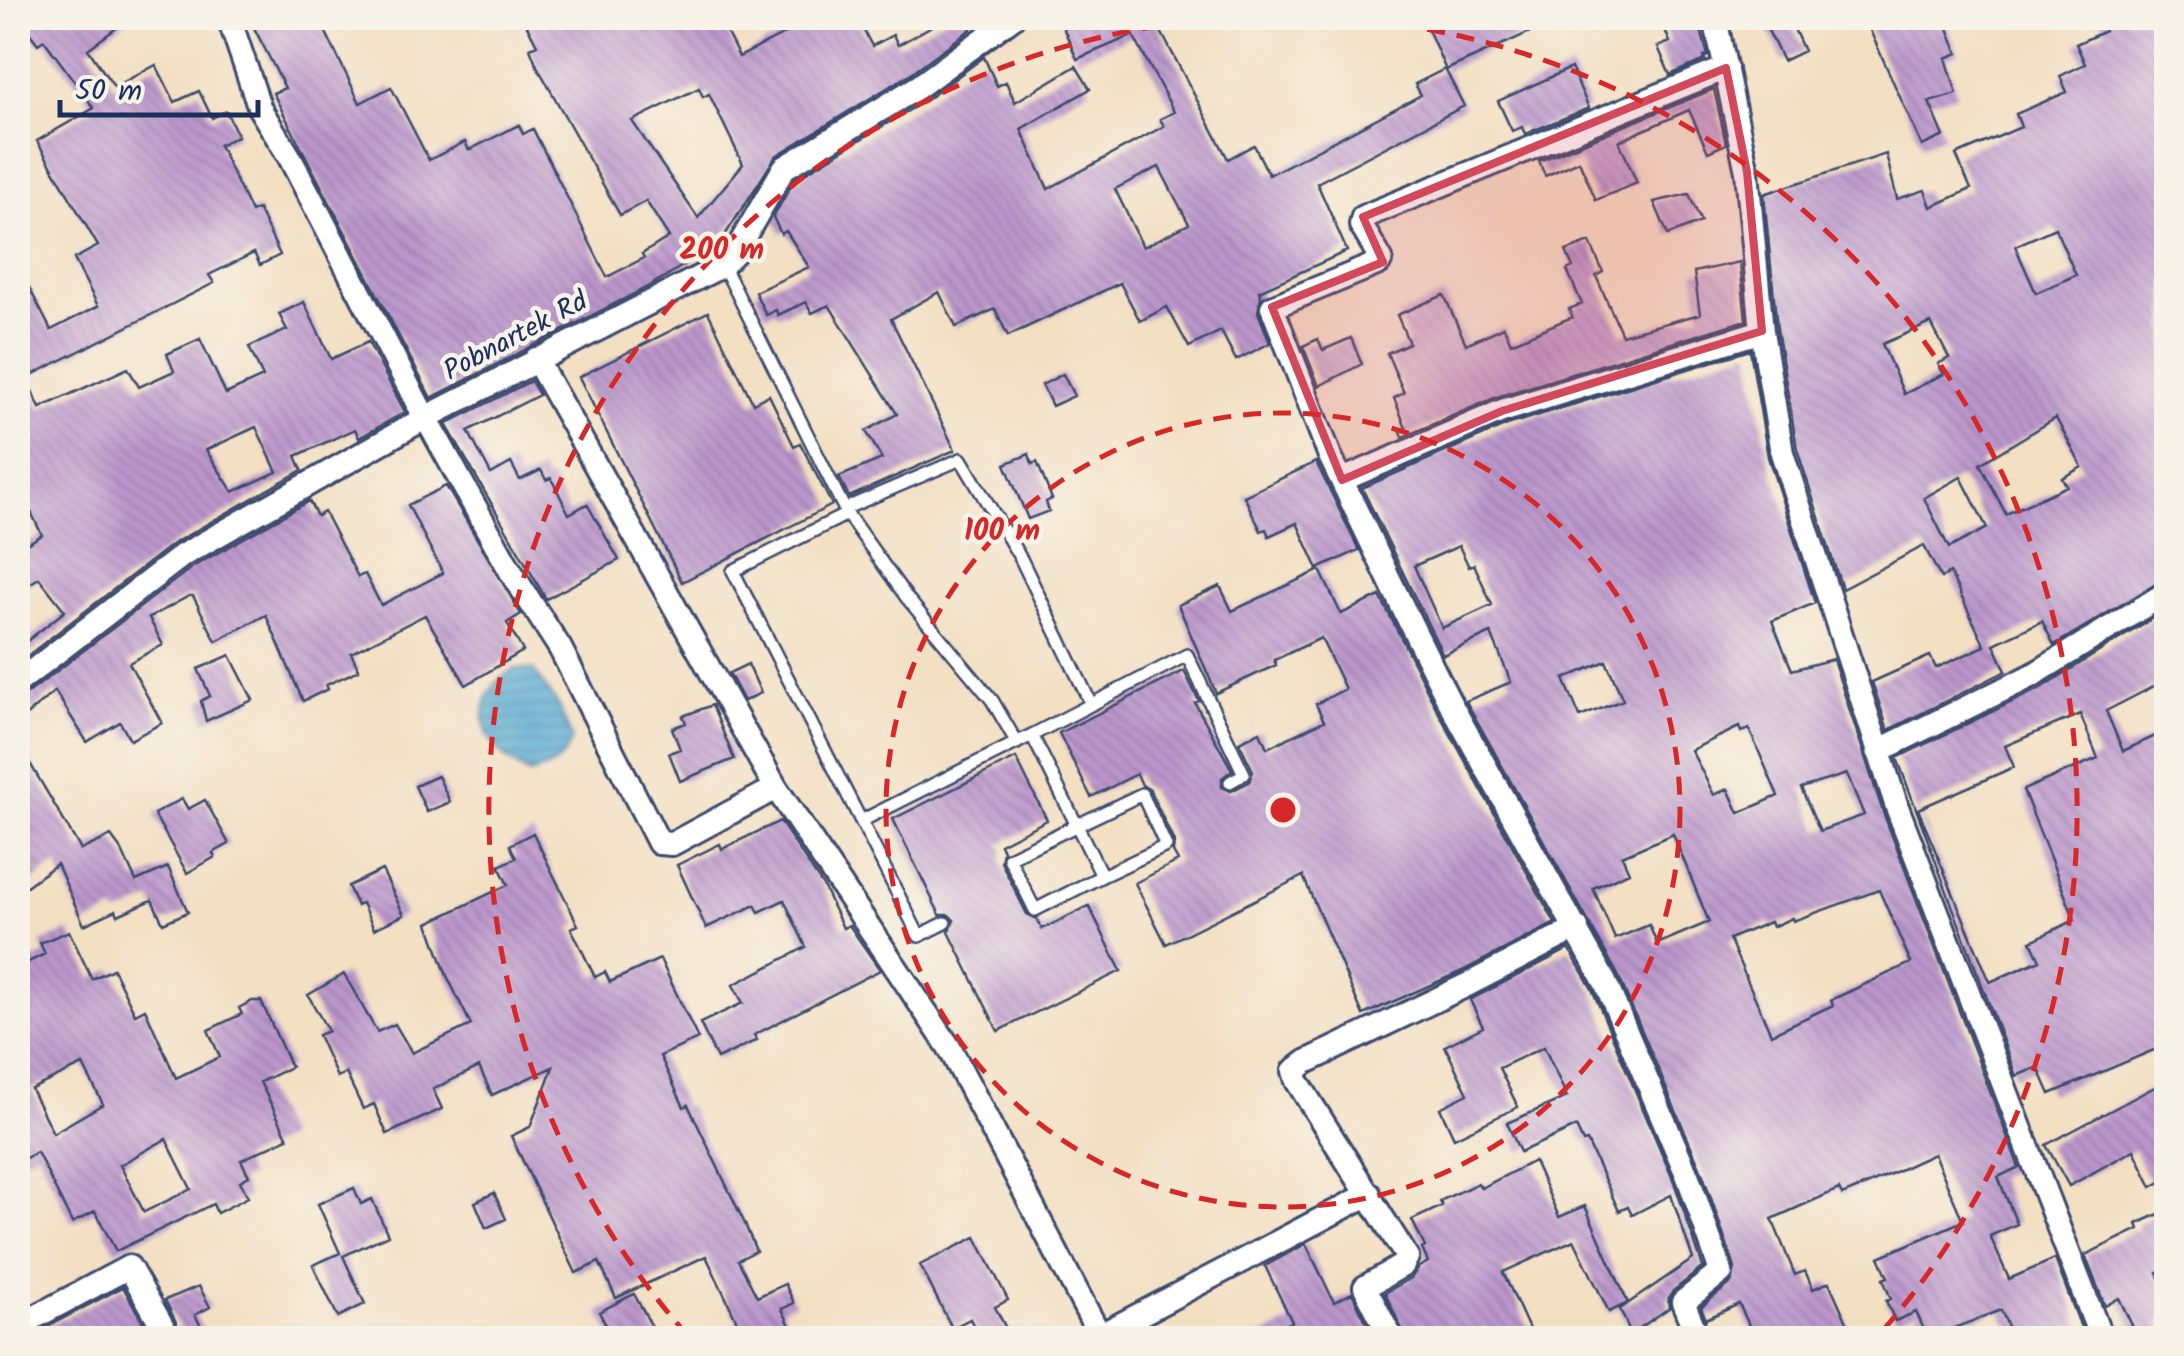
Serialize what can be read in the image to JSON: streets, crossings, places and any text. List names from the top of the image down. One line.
{"streets":{"street":["Pobnartek Rd"]},"scale_bar":"50 m","rings":["200 m","100 m"]}
